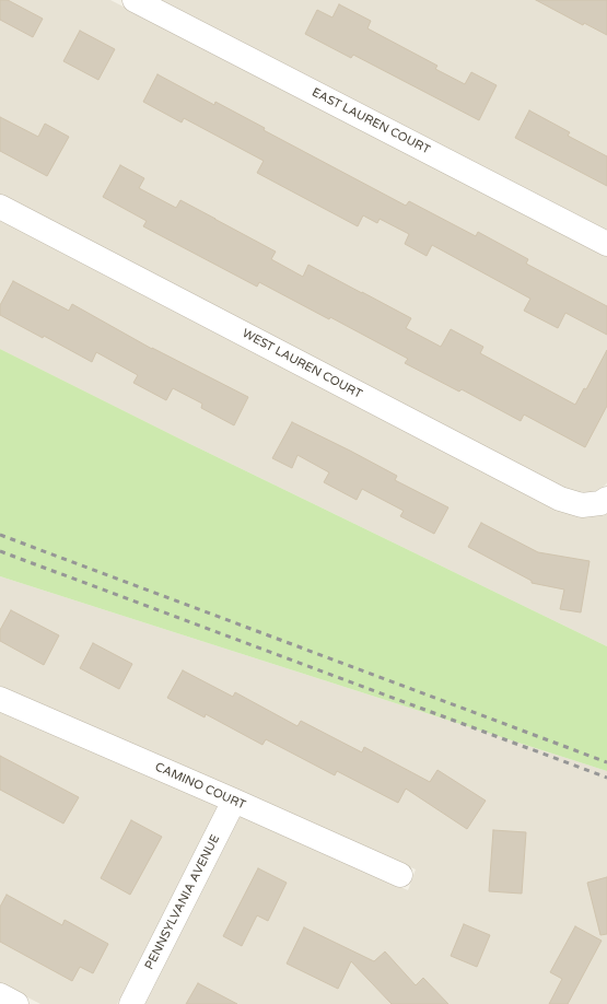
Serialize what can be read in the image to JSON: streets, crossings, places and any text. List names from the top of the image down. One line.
{"streets":{"street":["EAST LAUREN COURT","WEST LAUREN COURT","CAMINO COURT","PENNSYLVANIA AVENUE"]},"crossings":[["CAMINO COURT","PENNSYLVANIA AVENUE"]]}
